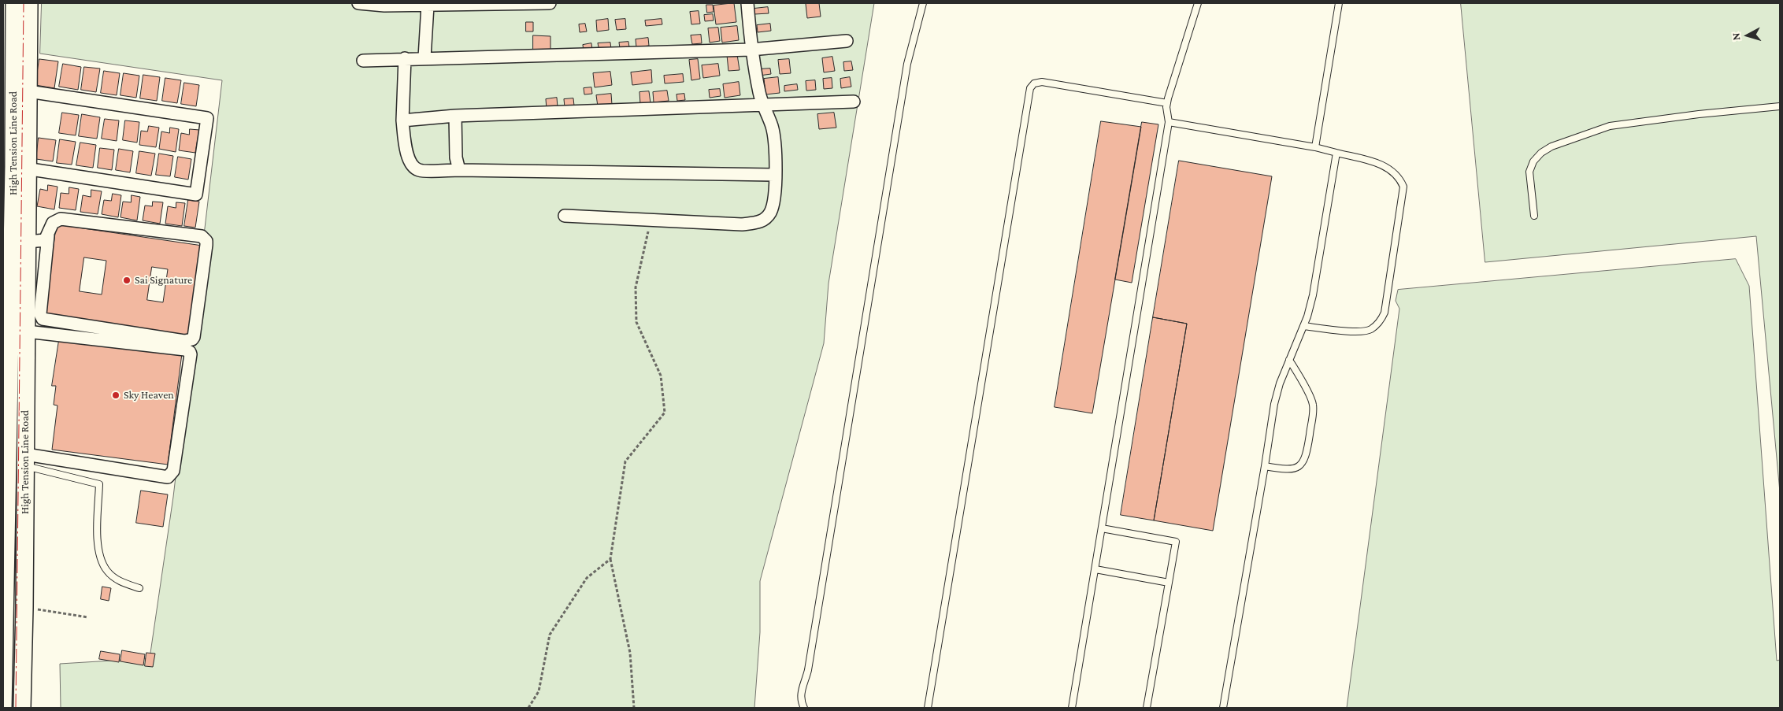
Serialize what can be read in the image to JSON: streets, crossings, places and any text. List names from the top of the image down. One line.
{"streets":{"main road":["High Tension Line Road"]},"places":["Sai Signature","Sky Heaven"],"north":"left"}
